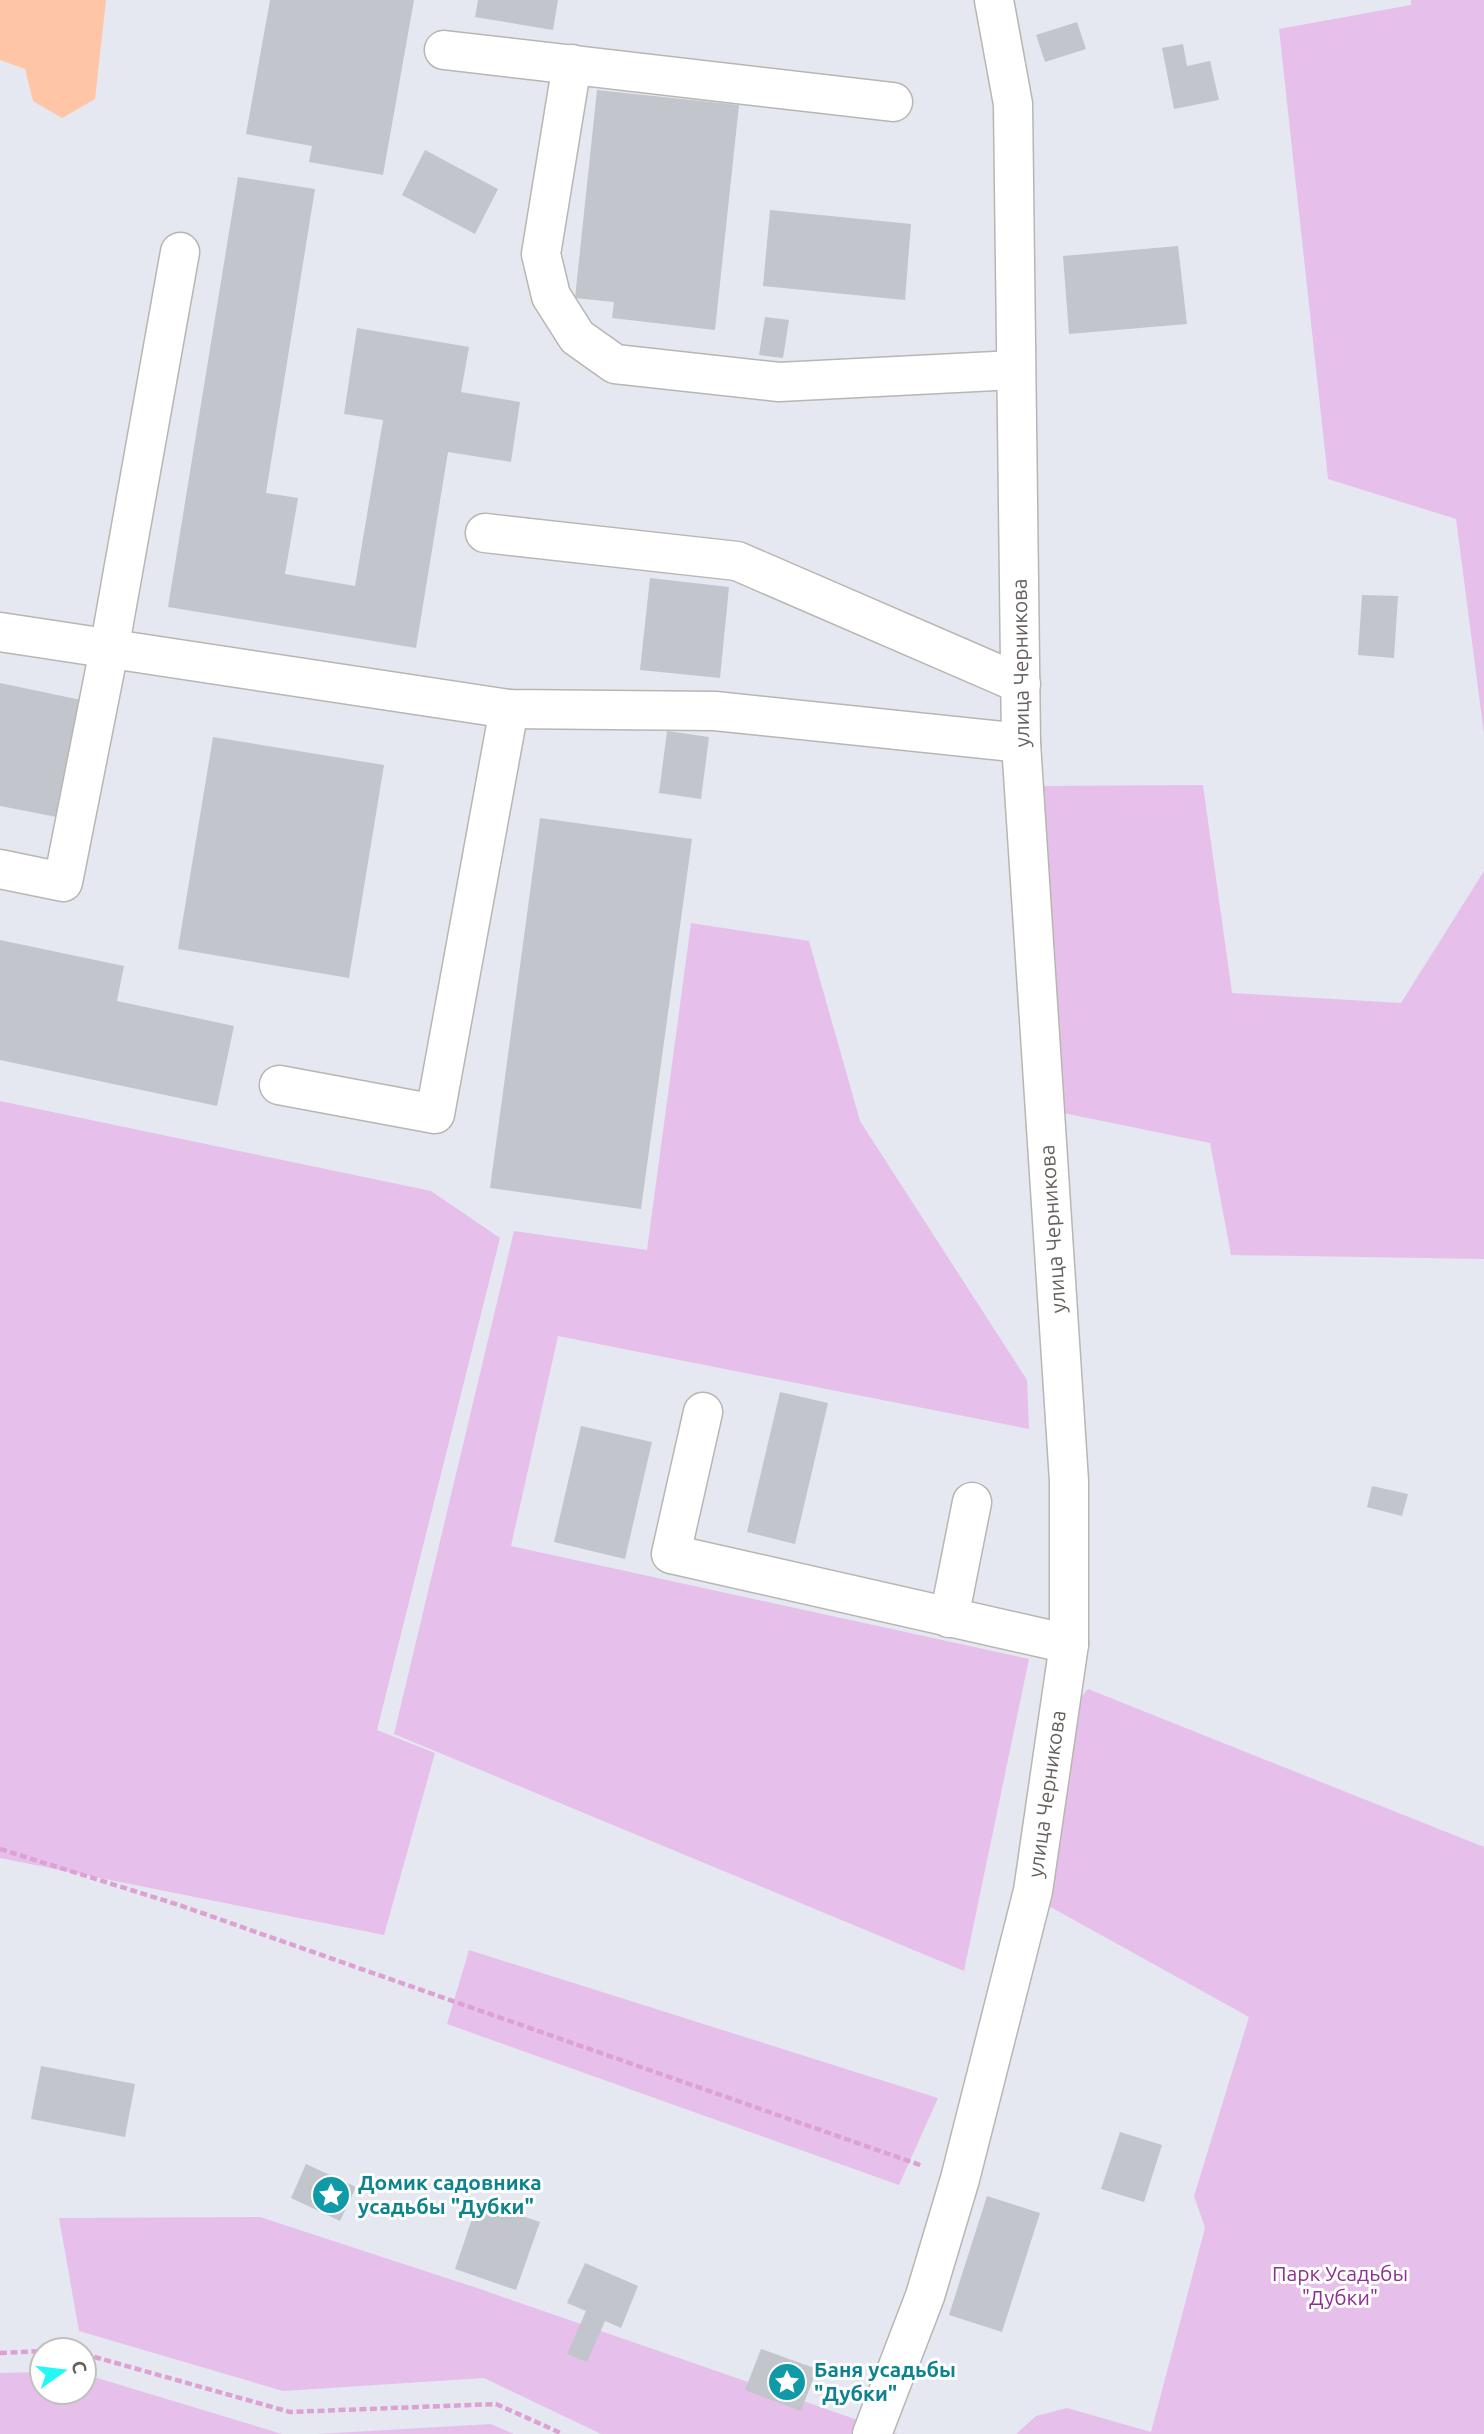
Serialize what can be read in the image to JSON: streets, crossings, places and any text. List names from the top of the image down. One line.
{"streets":{"street":["улица Черникова"]},"parks":["Парк Усадьбы \"Дубки\""],"places":{"place":["Домик садовника усадьбы \"Дубки\"","Баня усадьбы \"Дубки\""]},"north":"right"}
